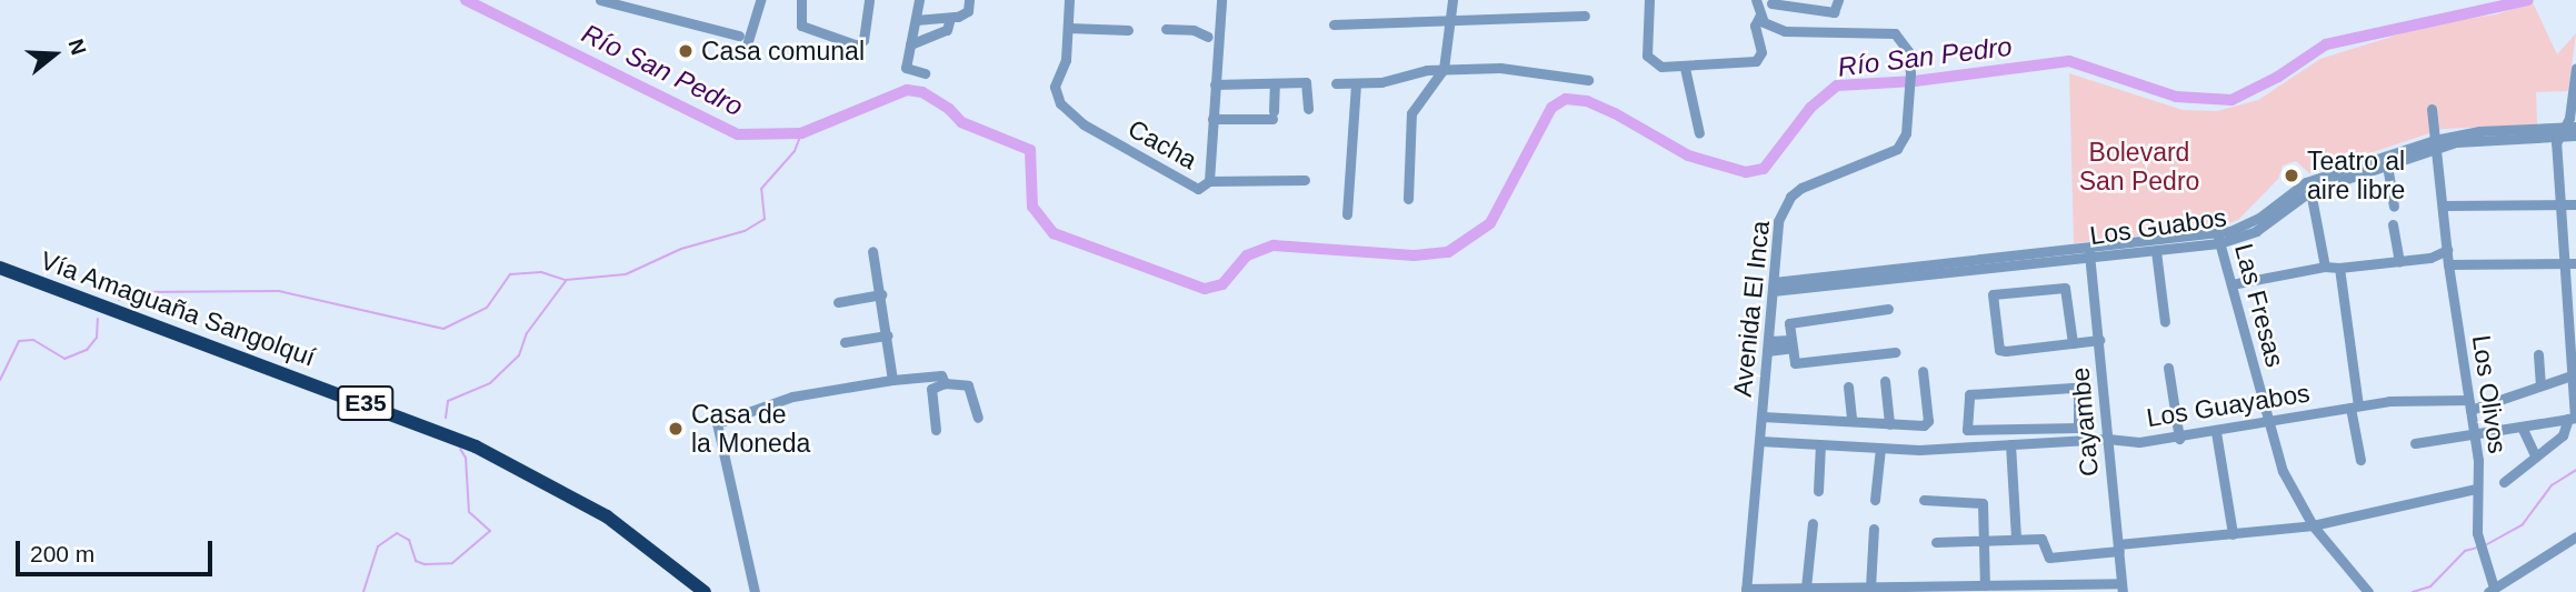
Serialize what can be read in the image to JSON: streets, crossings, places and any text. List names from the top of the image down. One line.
{"streets":{"highway":["Vía Amaguaña Sangolquí","E35"],"street":["Cacha","Los Guabos","Las Fresas","Avenida El Inca","Los Olivos","Los Guayabos","Cayambe"]},"crossings":[["Los Guabos","Las Fresas"],["Los Guabos","Avenida El Inca"],["Los Guabos","Los Olivos"],["Los Guabos","Cayambe"],["Las Fresas","Los Guayabos"],["Avenida El Inca","Los Guayabos"],["Los Olivos","Los Guayabos"],["Los Guayabos","Cayambe"]],"water":["Río San Pedro"],"parks":["Bolevard San Pedro"],"places":["Casa comunal","Teatro al aire libre","Casa de la Moneda"],"scale_bar":"200 m","north":"right"}
